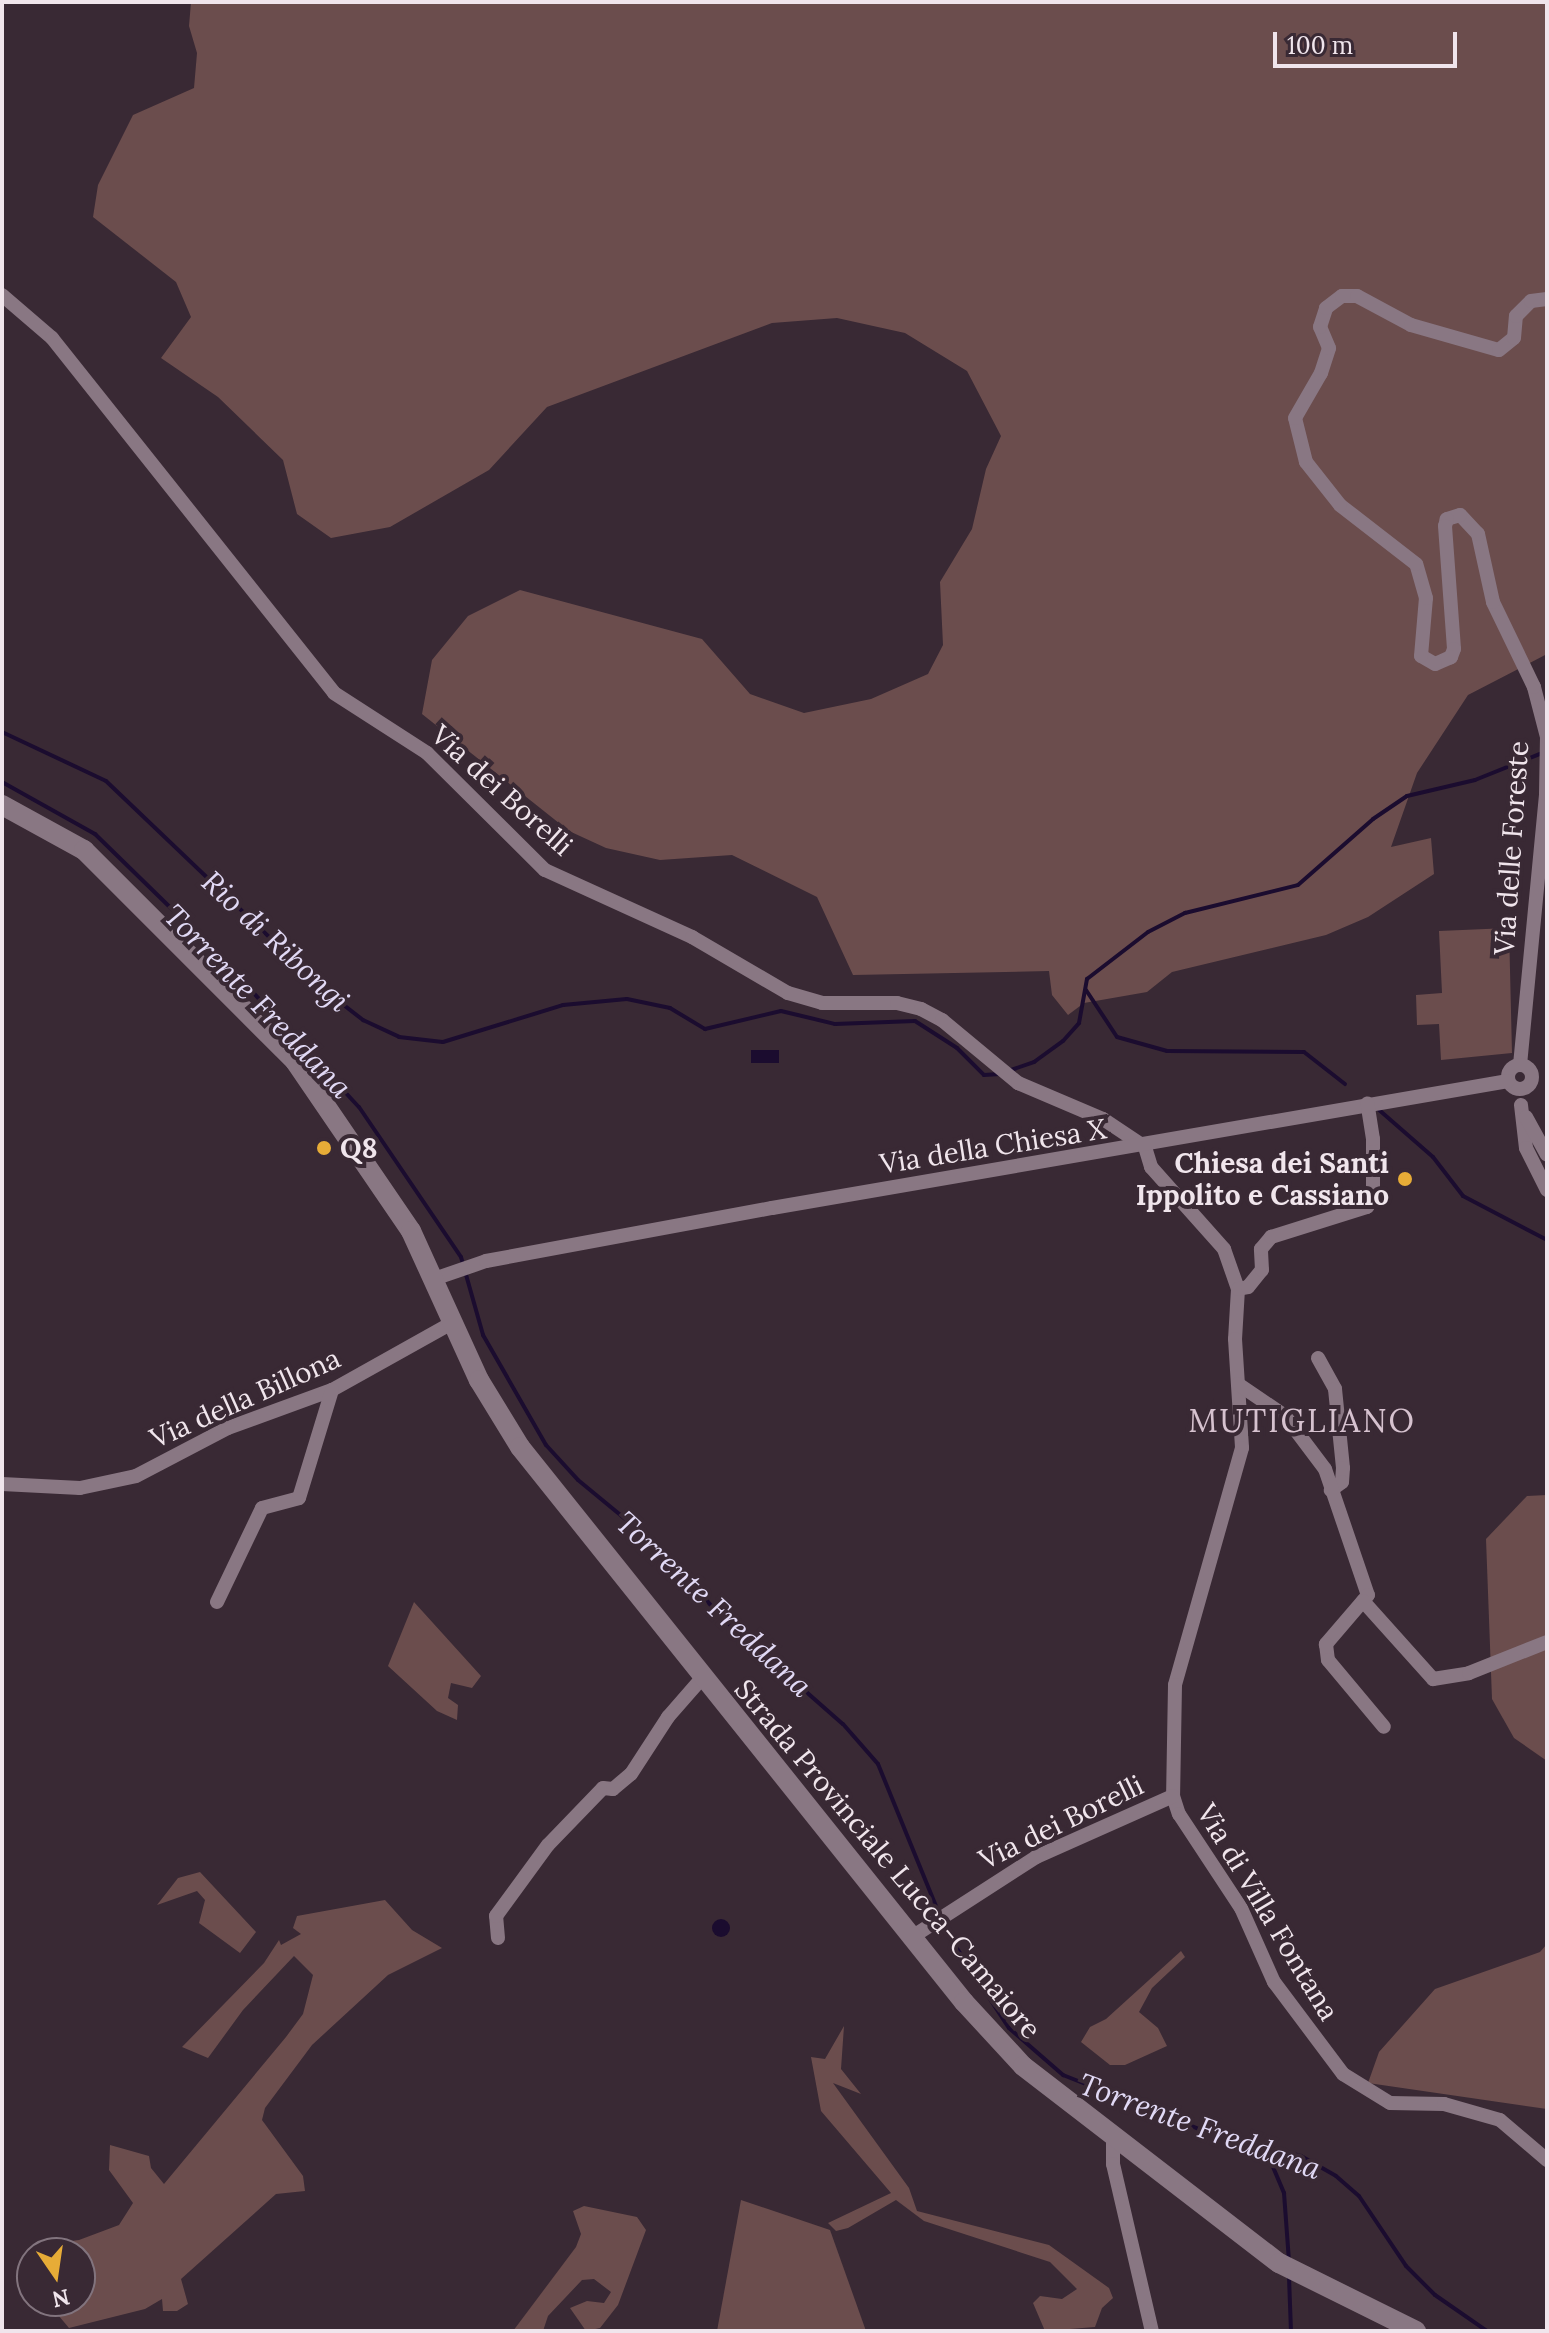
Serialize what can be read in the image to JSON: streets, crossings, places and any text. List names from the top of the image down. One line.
{"streets":{"main road":["Strada Provinciale Lucca-Camaiore"],"street":["Via dei Borelli","Via delle Foreste","Via della Chiesa X","Via della Billona","Via di Villa Fontana"]},"crossings":[["Via dei Borelli","Via della Chiesa X"],["Via dei Borelli","Strada Provinciale Lucca-Camaiore"],["Via dei Borelli","Via di Villa Fontana"],["Via delle Foreste","Via della Chiesa X"],["Via della Chiesa X","Strada Provinciale Lucca-Camaiore"],["Via della Chiesa X","Via di Villa Fontana"],["Via della Billona","Strada Provinciale Lucca-Camaiore"]],"districts":["MUTIGLIANO"],"water":["Rio di Ribongi","Torrente Freddana"],"places":["Q8","Chiesa dei Santi Ippolito e Cassiano"],"scale_bar":"100 m","north":"bottom"}
